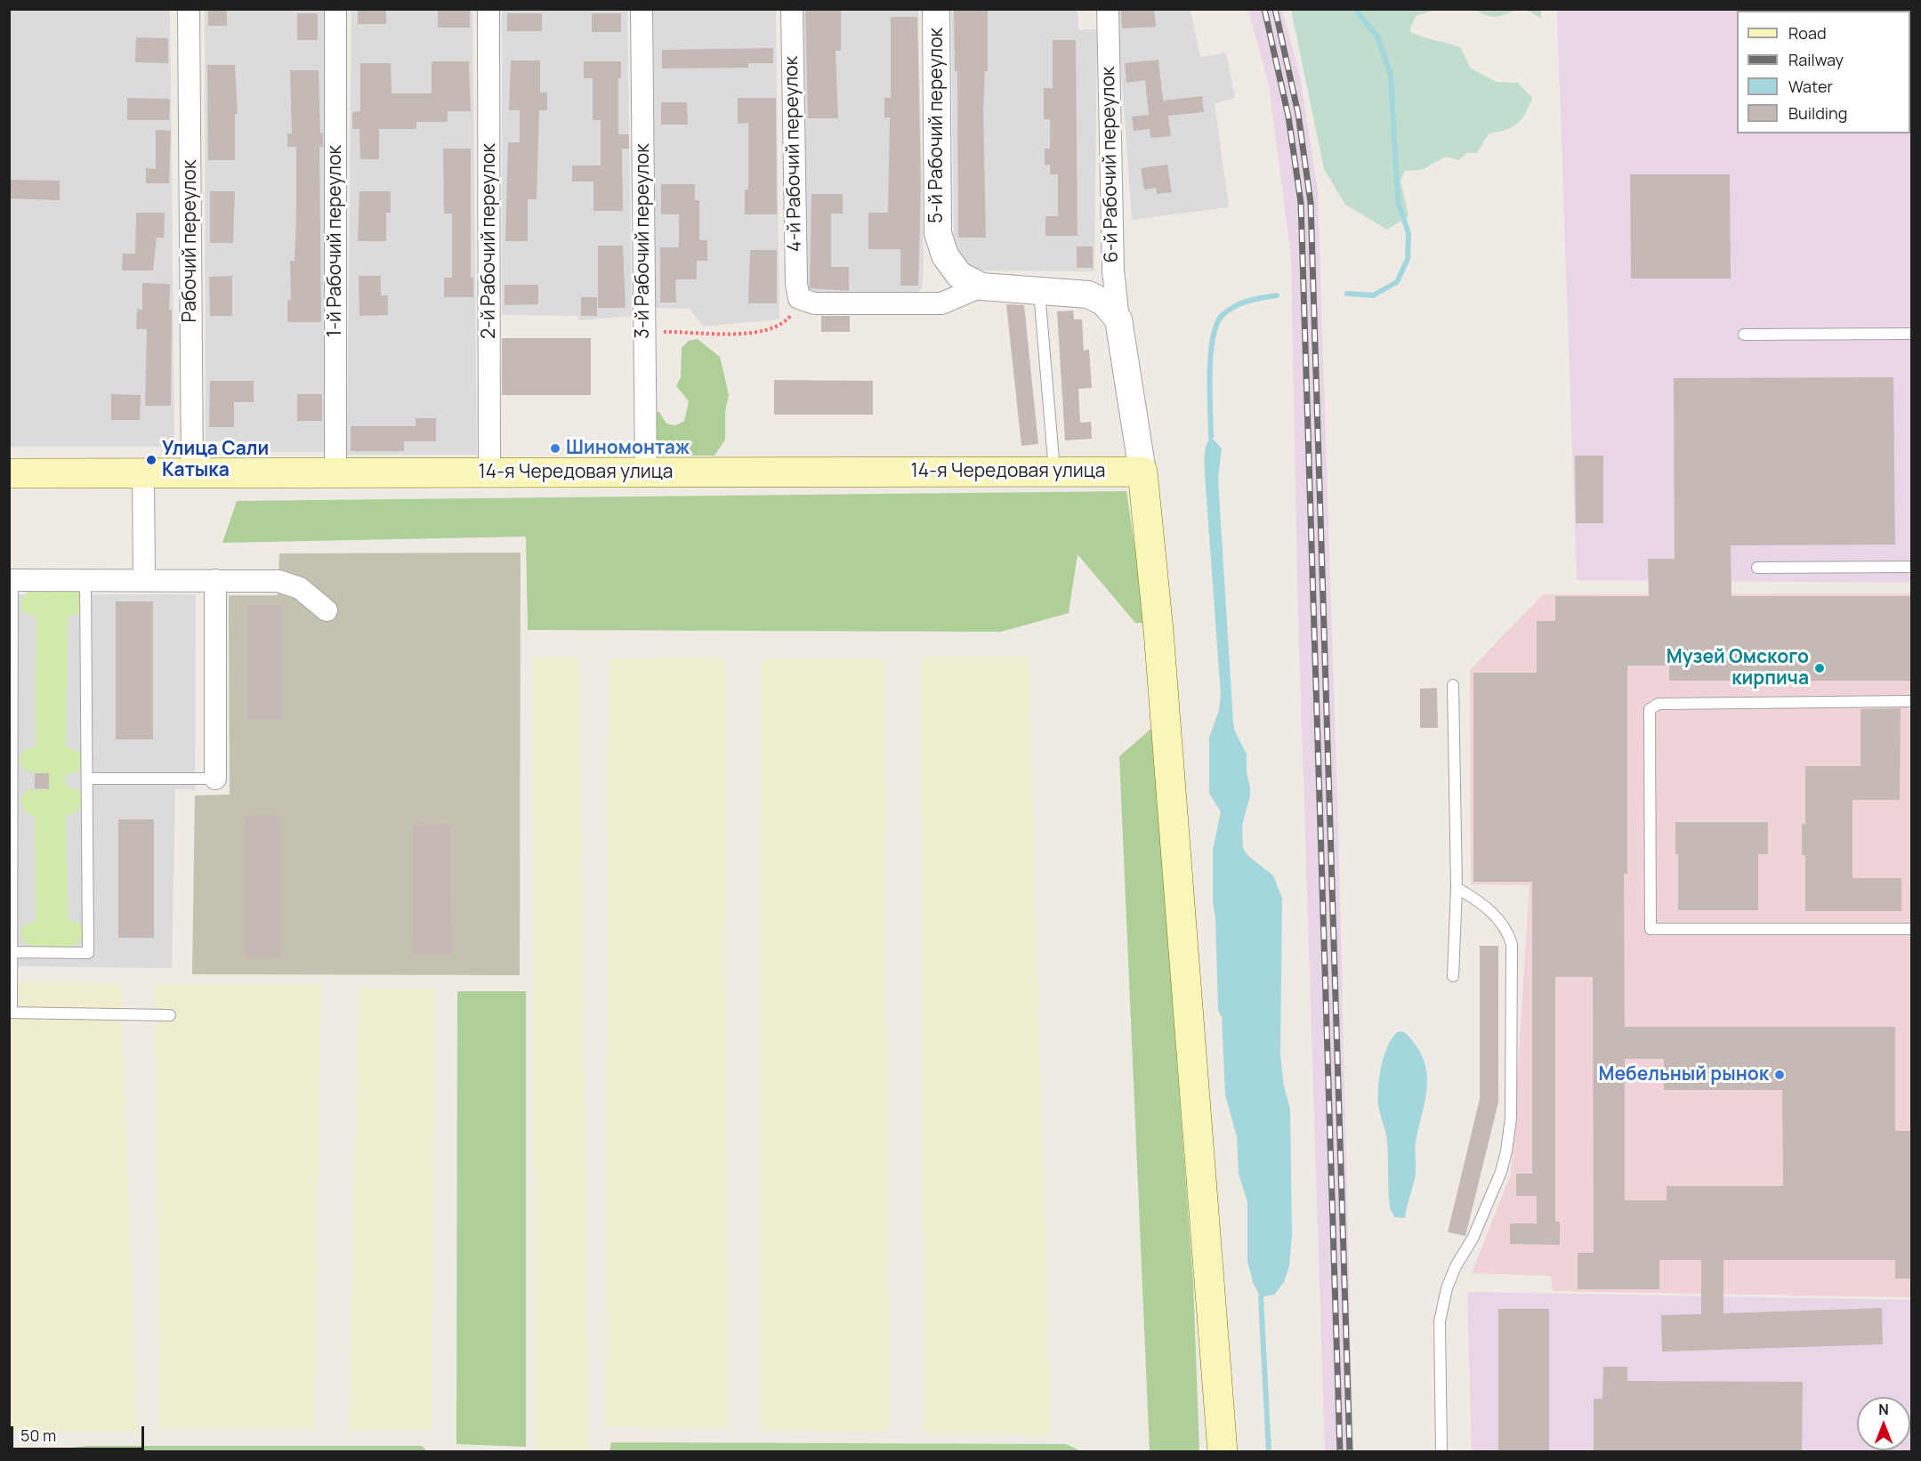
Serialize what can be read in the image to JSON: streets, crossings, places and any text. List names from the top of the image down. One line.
{"streets":{"main road":["14-я Чередовая улица"],"street":["5-й Рабочий переулок","4-й Рабочий переулок","6-й Рабочий переулок","Рабочий переулок","1-й Рабочий переулок","2-й Рабочий переулок","3-й Рабочий переулок"]},"crossings":[["Рабочий переулок","14-я Чередовая улица"],["1-й Рабочий переулок","14-я Чередовая улица"],["2-й Рабочий переулок","14-я Чередовая улица"],["3-й Рабочий переулок","14-я Чередовая улица"]],"places":["Шиномонтаж","Улица Сали Катыка","Музей Омского кирпича","Мебельный рынок"],"legend":["Road","Railway","Water","Building"],"scale_bar":"50 m","north":"top"}
